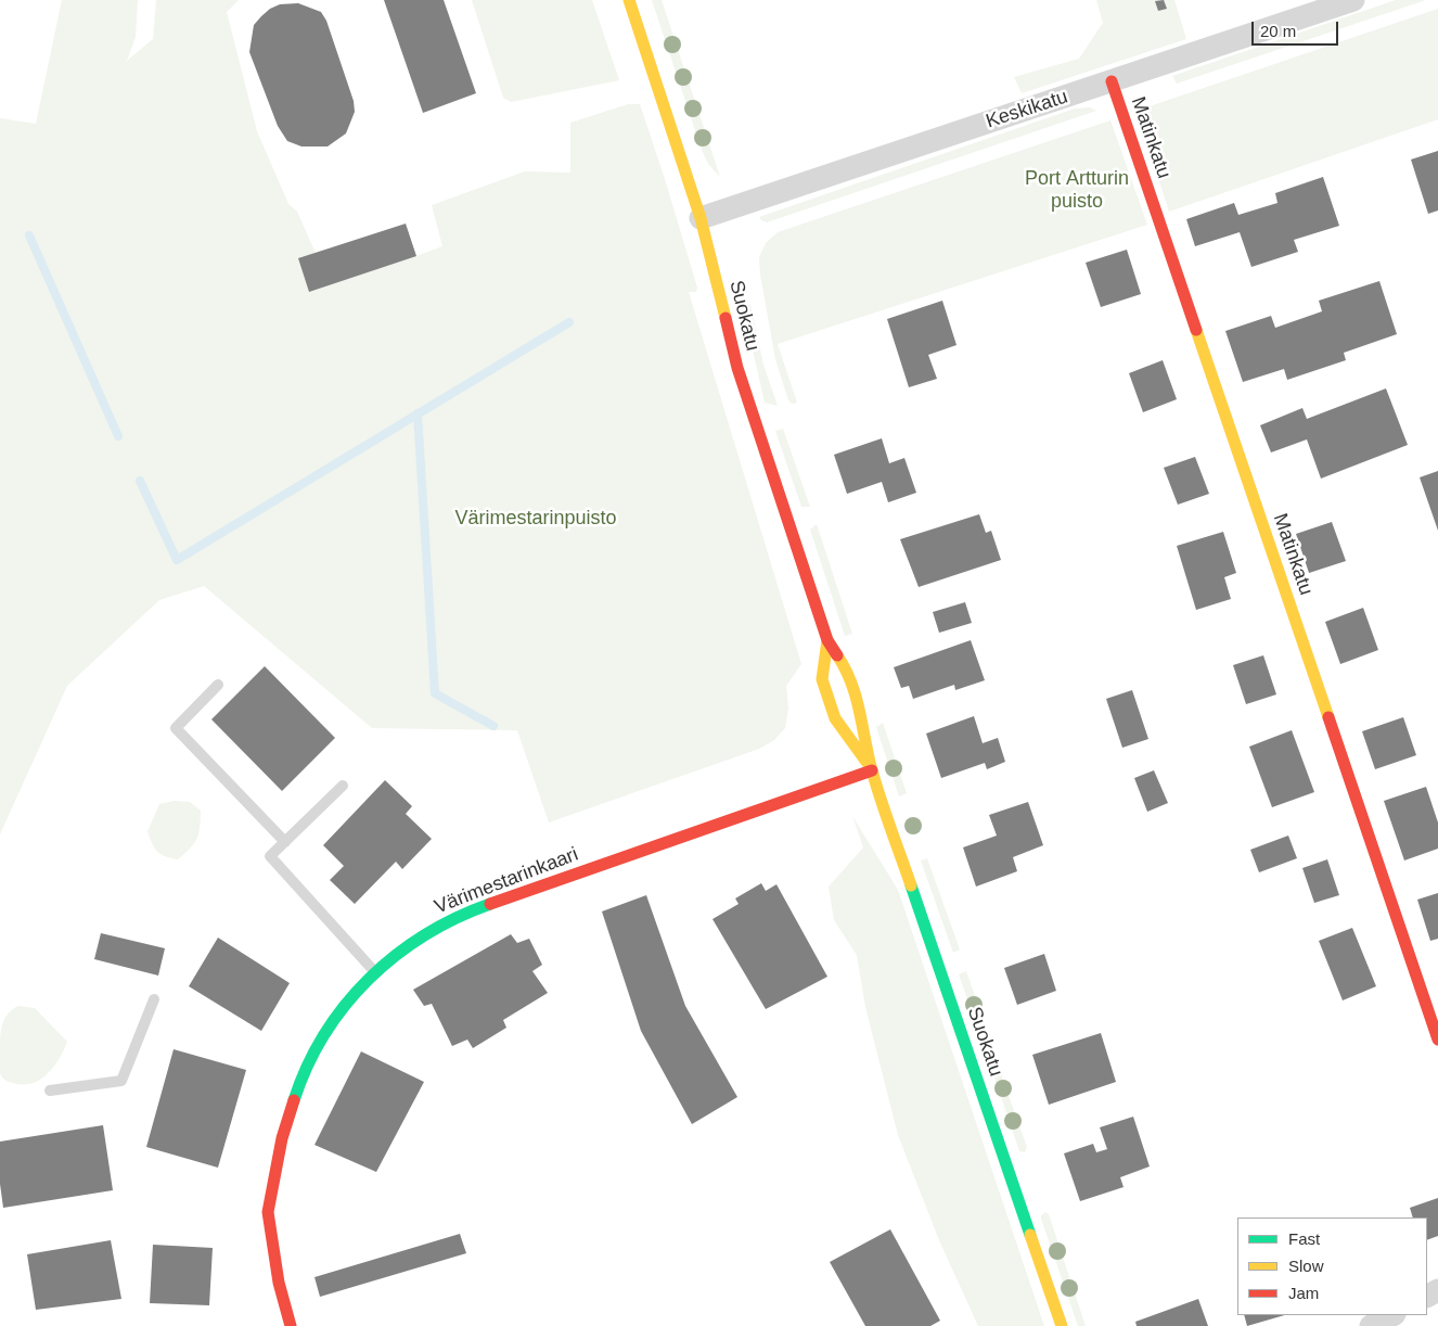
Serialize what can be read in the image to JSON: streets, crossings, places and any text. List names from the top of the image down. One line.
{"streets":{"street":["Keskikatu","Matinkatu","Suokatu","Värimestarinkaari"]},"crossings":[["Keskikatu","Matinkatu"],["Keskikatu","Suokatu"],["Suokatu","Värimestarinkaari"]],"parks":["Port Artturin puisto","Värimestarinpuisto"],"legend":["Fast","Slow","Jam"],"scale_bar":"20 m"}
